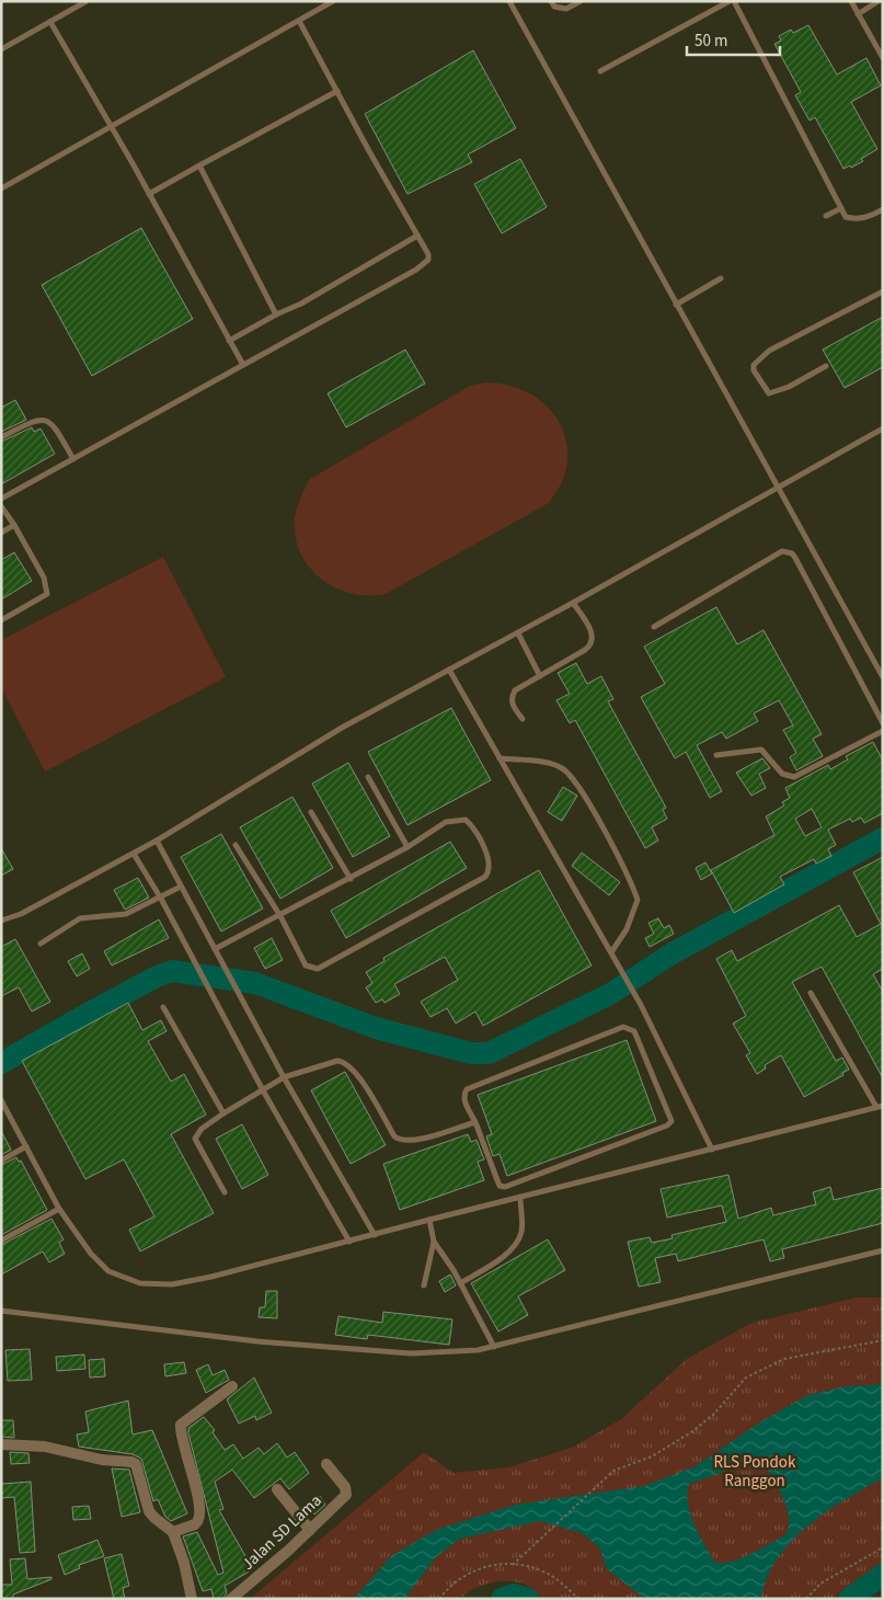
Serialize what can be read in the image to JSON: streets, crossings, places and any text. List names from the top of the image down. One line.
{"streets":{"street":["Jalan SD Lama"]},"parks":["RLS Pondok Ranggon"],"scale_bar":"50 m"}
